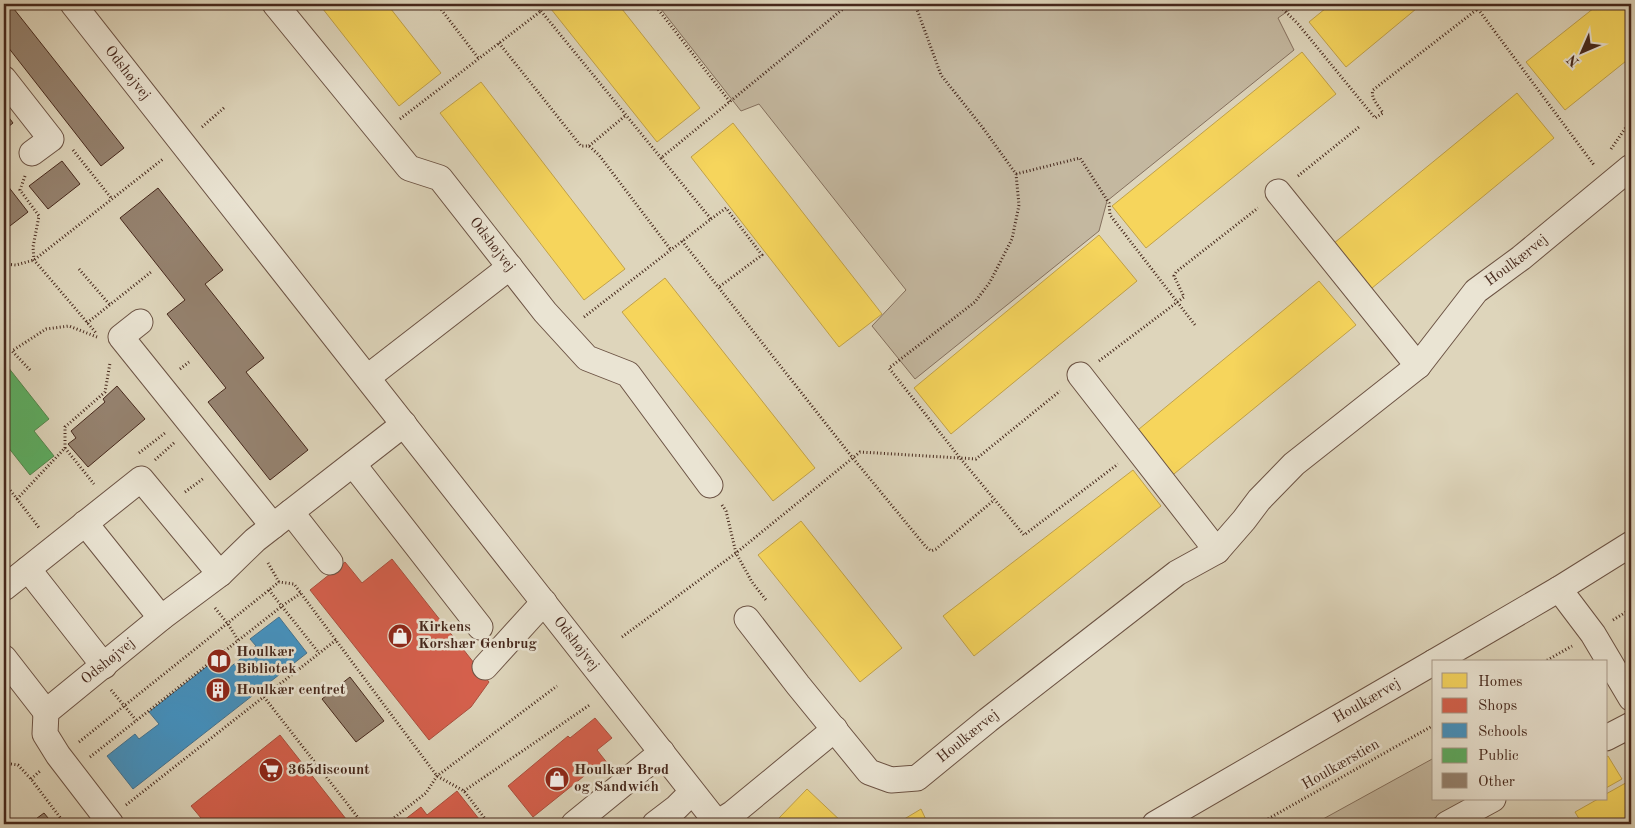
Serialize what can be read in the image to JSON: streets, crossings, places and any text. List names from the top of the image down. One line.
{"streets":{"street":["Odshøjvej","Houlkærvej"],"path":["Houlkærstien"]},"crossings":[["Odshøjvej","Houlkærvej"]],"places":{"shop":["Kirkens Korshær Genbrug","Houlkær Brød og Sandwich"],"library":["Houlkær Bibliotek"],"building":["Houlkær centret"],"supermarket":["365discount"]},"legend":["Homes","Shops","Schools","Public","Other"],"north":"bottom left"}
